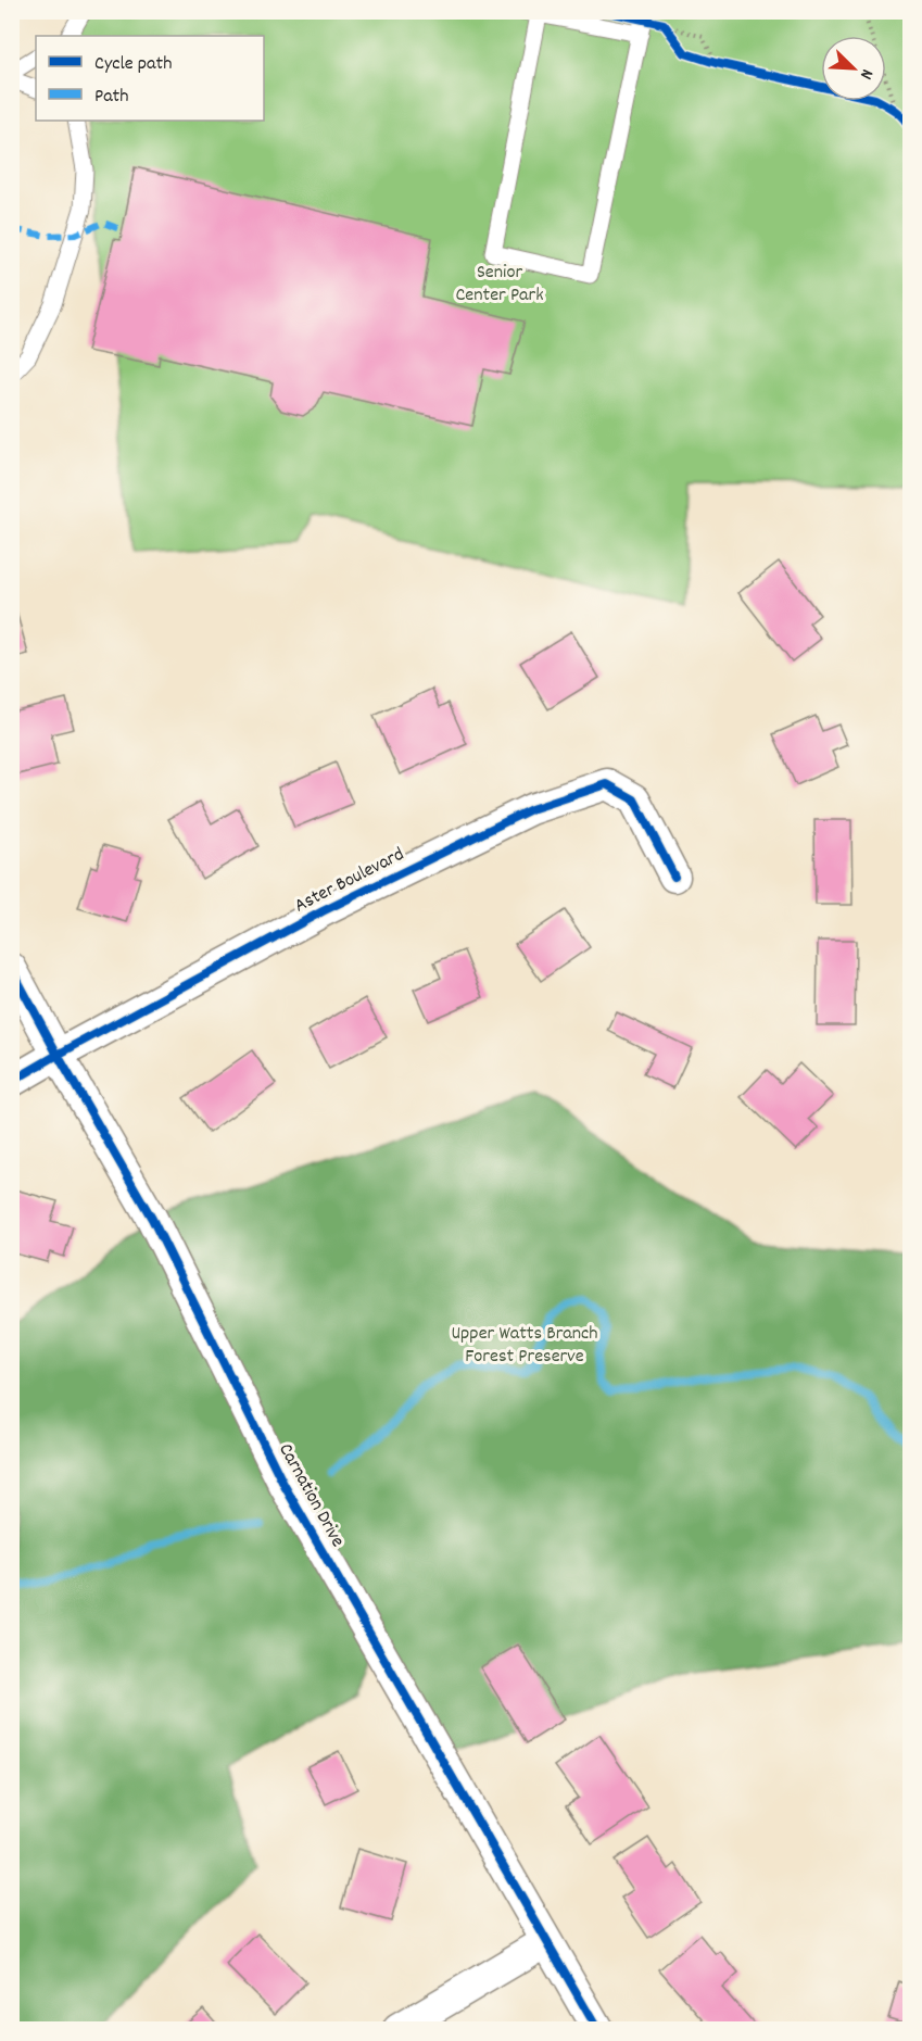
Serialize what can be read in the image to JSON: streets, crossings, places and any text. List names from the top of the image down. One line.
{"streets":{"street":["Aster Boulevard","Carnation Drive"]},"crossings":[["Aster Boulevard","Carnation Drive"]],"parks":["Senior Center Park","Upper Watts Branch Forest Preserve"],"legend":["Cycle path","Path"],"north":"bottom right"}
